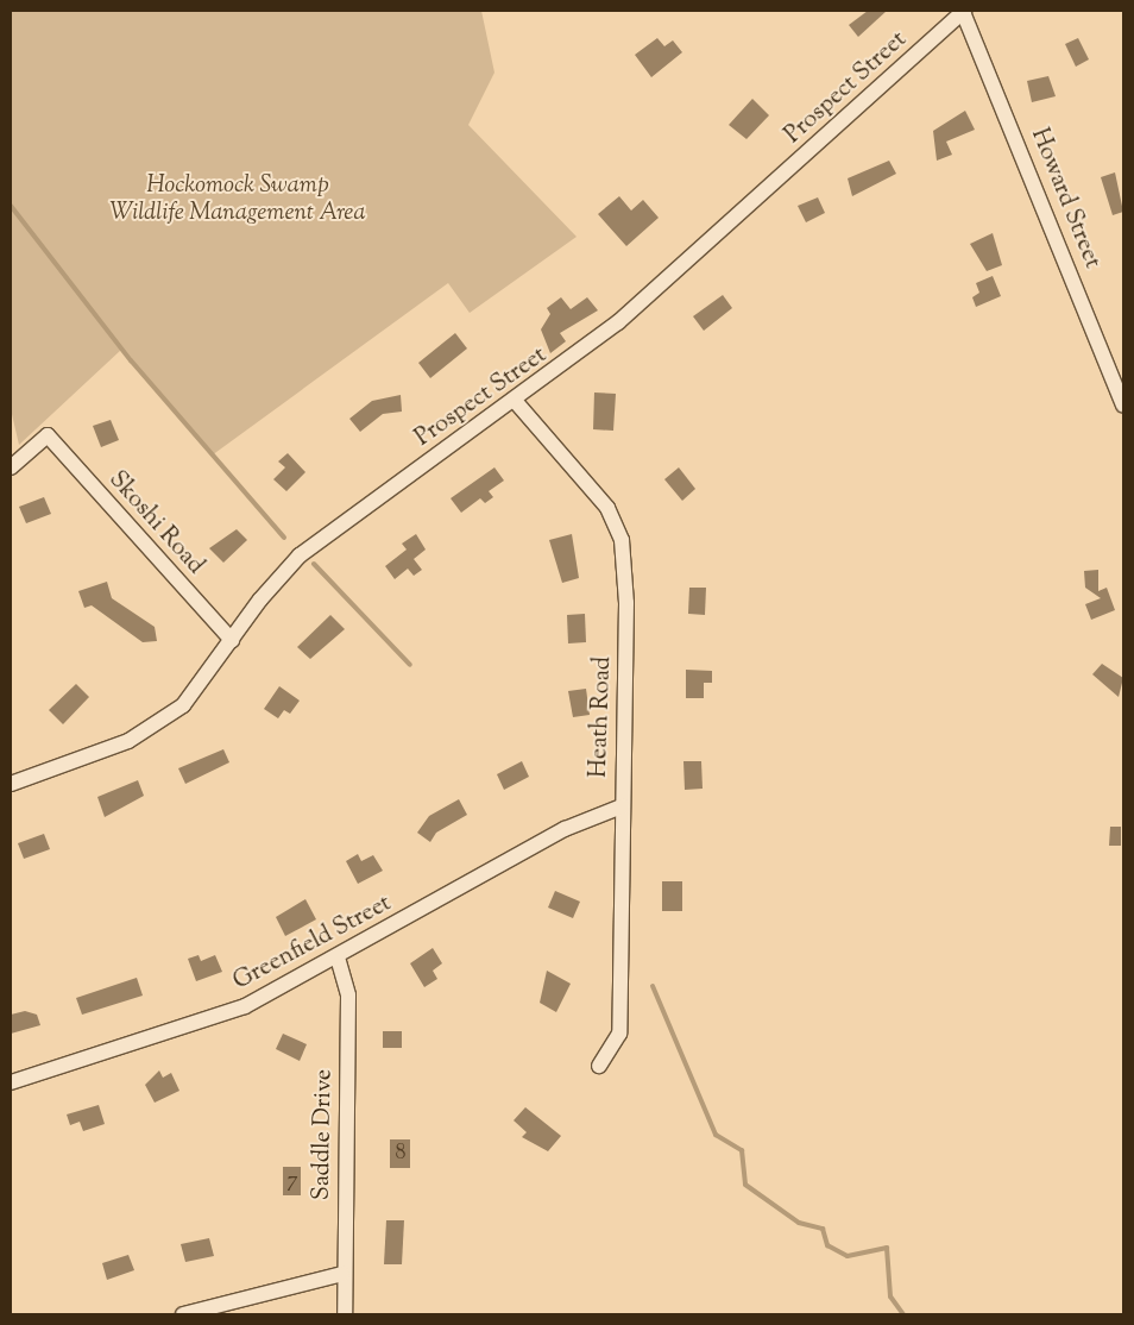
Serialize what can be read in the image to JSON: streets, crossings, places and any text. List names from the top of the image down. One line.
{"streets":{"street":["Prospect Street","Howard Street","Skoshi Road","Heath Road","Greenfield Street","Saddle Drive"]},"crossings":[["Prospect Street","Howard Street"],["Prospect Street","Skoshi Road"],["Prospect Street","Heath Road"],["Heath Road","Greenfield Street"],["Greenfield Street","Saddle Drive"]],"parks":["Hockomock Swamp Wildlife Management Area"],"house_numbers":["8","7"]}
